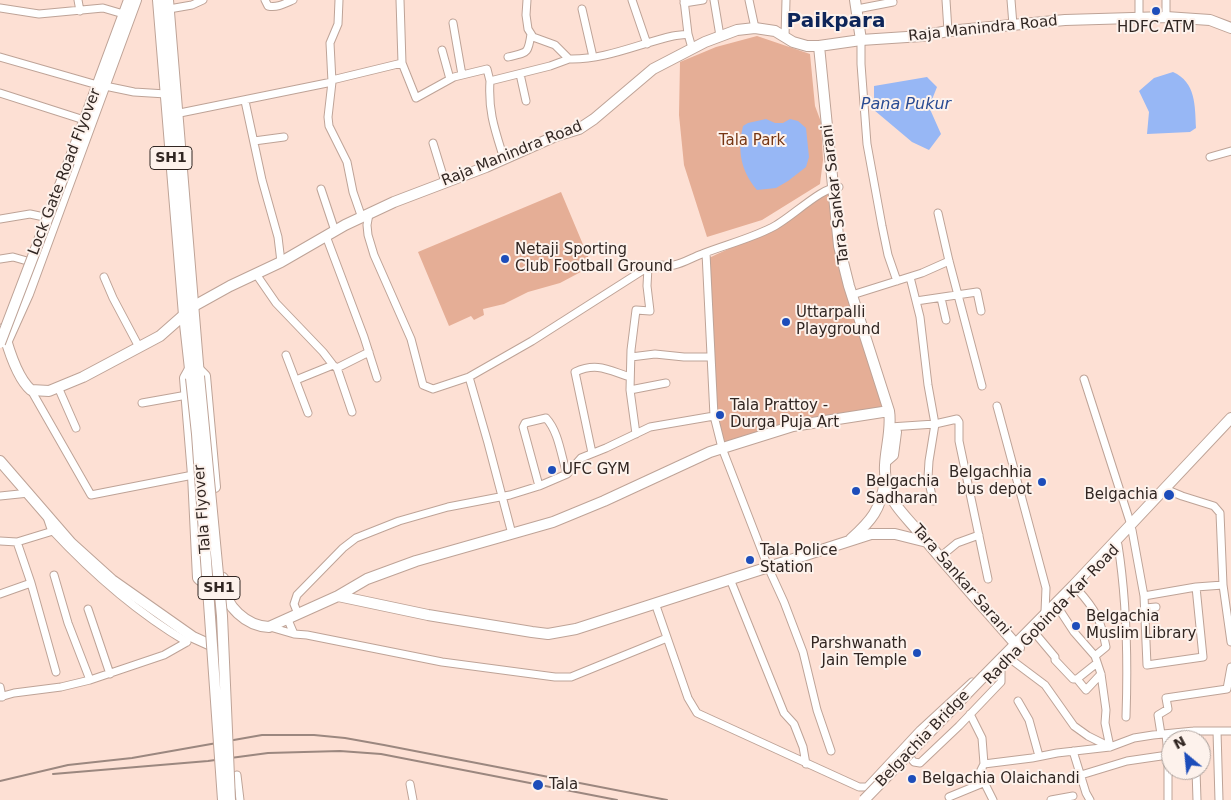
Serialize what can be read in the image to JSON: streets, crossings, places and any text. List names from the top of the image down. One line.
{"streets":{"street":["Raja Manindra Road","SH1","Lock Gate Road Flyover","Tara Sankar Sarani","Tala Flyover","Radha Gobinda Kar Road","Belgachia Bridge"]},"crossings":[["Raja Manindra Road","SH1"],["Raja Manindra Road","Tara Sankar Sarani"],["SH1","Tala Flyover"],["Tara Sankar Sarani","Radha Gobinda Kar Road"],["Radha Gobinda Kar Road","Belgachia Bridge"]],"districts":["Paikpara"],"water":["Pana Pukur"],"parks":["Tala Park"],"places":["HDFC ATM","Netaji Sporting Club Football Ground","Uttarpalli Playground","Tala Prattoy - Durga Puja Art","UFC GYM","Belgachhia bus depot","Belgachia Sadharan","Belgachia","Tala Police Station","Belgachia Muslim Library","Parshwanath Jain Temple","Belgachia Olaichandi","Tala"],"north":"top left"}
